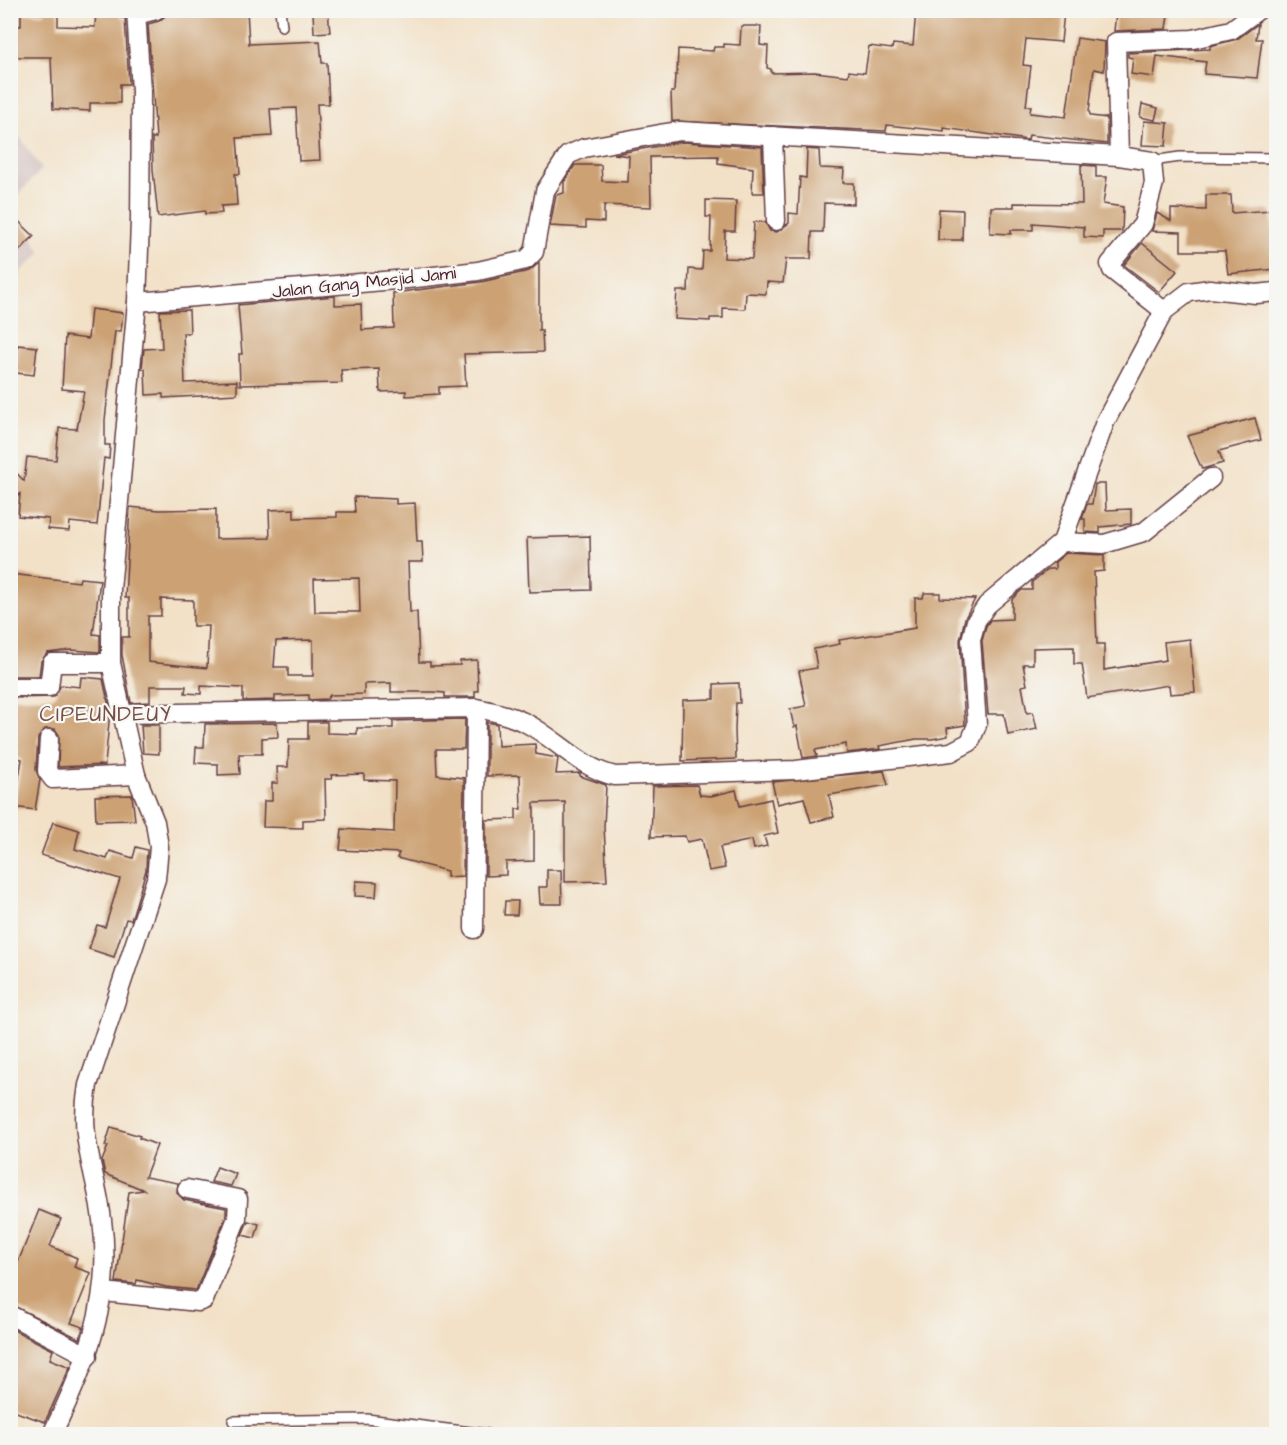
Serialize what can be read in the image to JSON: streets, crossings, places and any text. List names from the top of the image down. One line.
{"streets":{"street":["Jalan Gang Masjid Jami"]},"districts":["CIPEUNDEUY"]}
